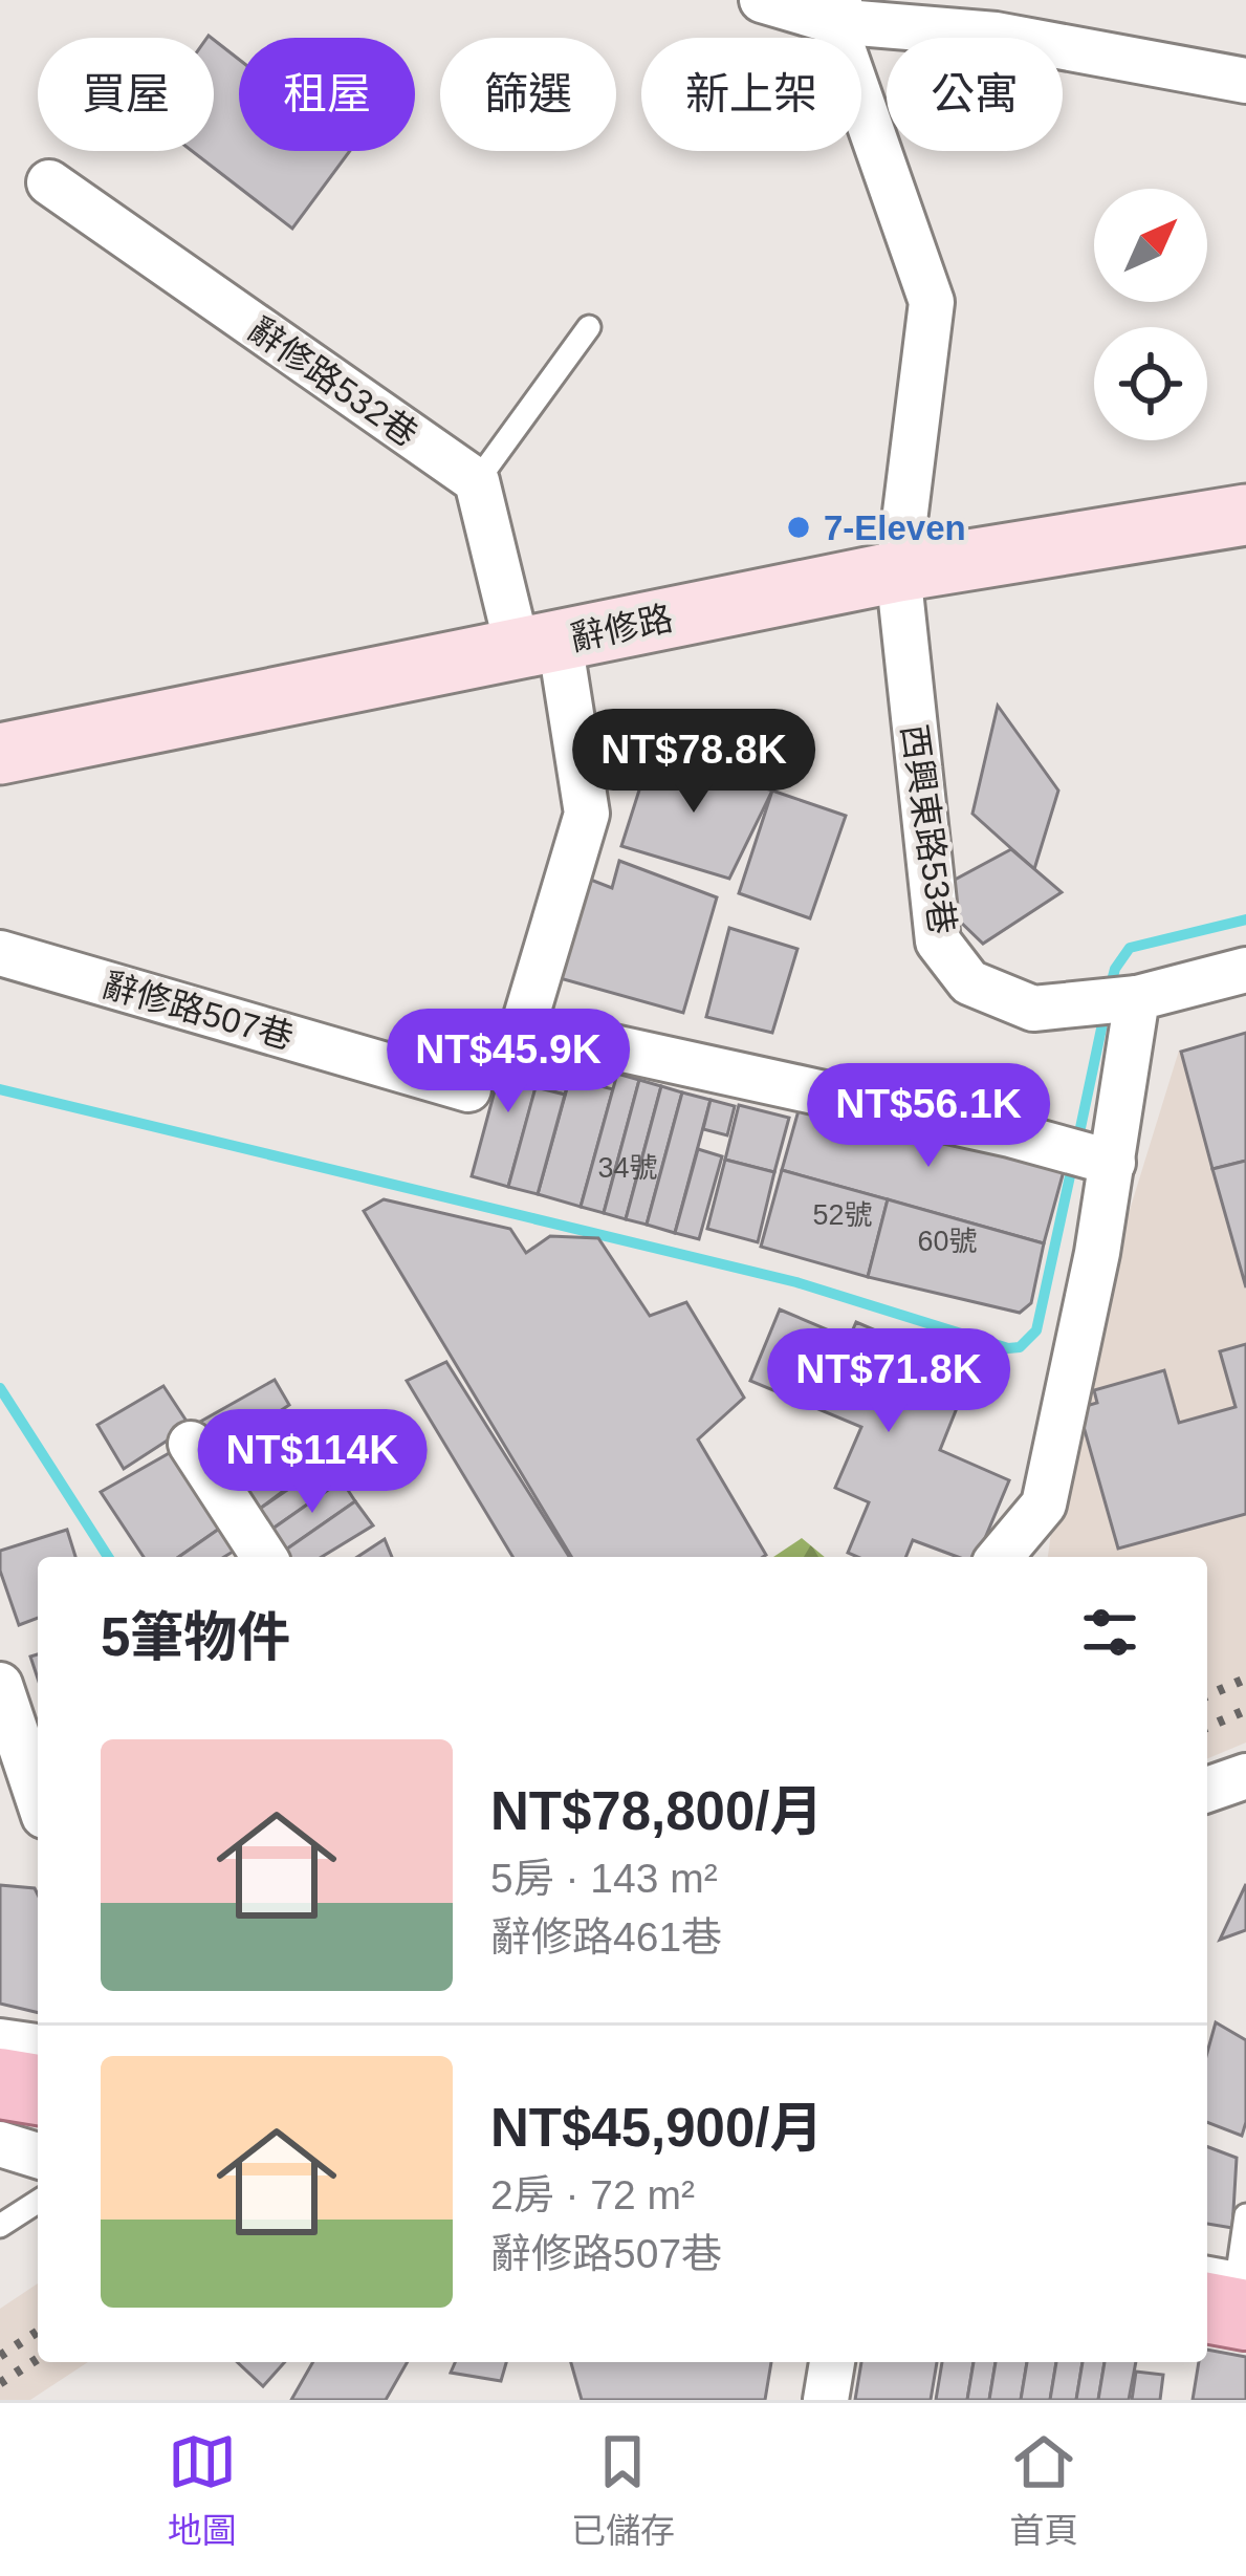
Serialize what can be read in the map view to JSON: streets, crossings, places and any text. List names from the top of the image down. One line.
{"streets":{"street":["辭修路532巷","辭修路","西興東路53巷","辭修路507巷"]},"crossings":[["辭修路","西興東路53巷"]],"places":["7-Eleven"],"house_numbers":["34號","52號","60號"],"north":"top right","page":{"chip":["買屋","租屋","篩選","新上架","公寓"],"price":["NT$78.8K","NT$45.9K","NT$56.1K","NT$71.8K","NT$114K"],"heading":"5筆物件","list":[{"name":"NT$78,800/月","note":"5房 · 143 m² · 辭修路461巷"},{"name":"NT$45,900/月","note":"2房 · 72 m² · 辭修路507巷"}],"tabs":["地圖","已儲存","首頁"]}}
